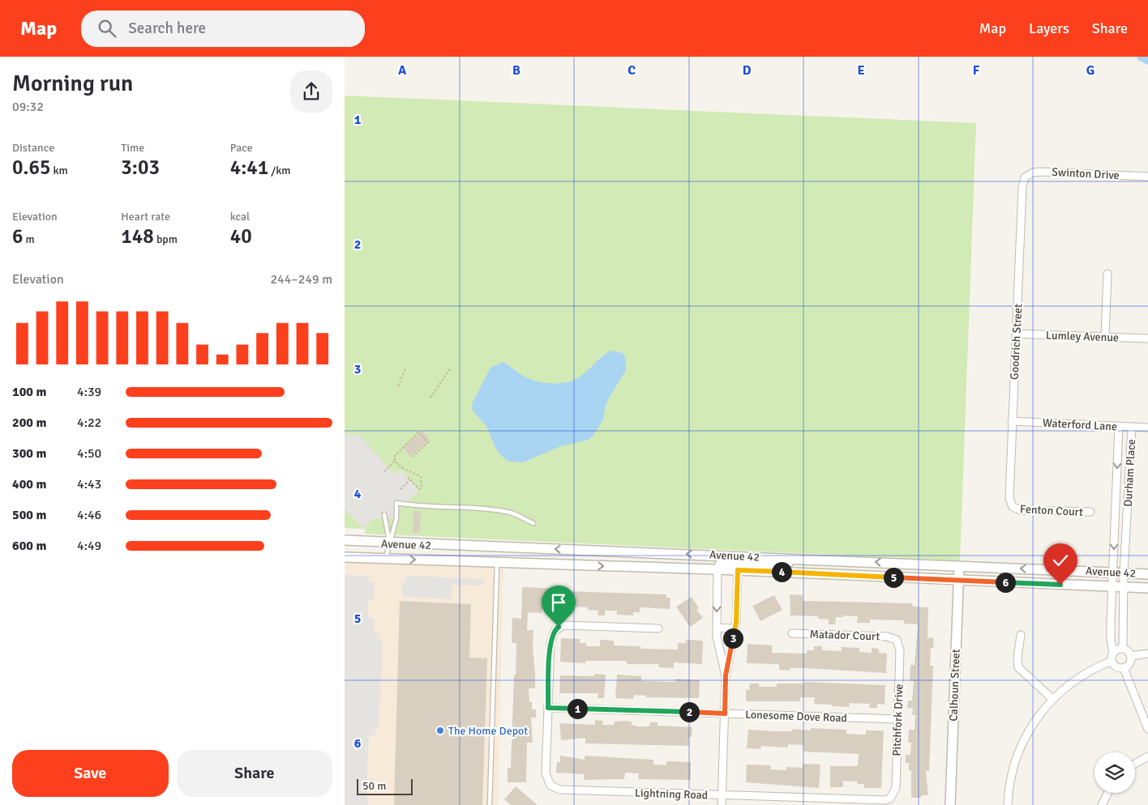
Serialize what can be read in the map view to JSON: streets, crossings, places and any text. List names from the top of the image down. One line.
{"streets":{"street":["Swinton Drive","Lumley Avenue","Goodrich Street","Waterford Lane","Durham Place","Fenton Court","Avenue 42","Matador Court","Calhoun Street","Lonesome Dove Road","Pitchfork Drive","Lightning Road"]},"crossings":[["Swinton Drive","Goodrich Street"],["Lumley Avenue","Goodrich Street"],["Goodrich Street","Waterford Lane"],["Goodrich Street","Fenton Court"],["Waterford Lane","Durham Place"],["Durham Place","Avenue 42"],["Avenue 42","Calhoun Street"],["Matador Court","Pitchfork Drive"],["Lonesome Dove Road","Pitchfork Drive"],["Lonesome Dove Road","Lightning Road"],["Pitchfork Drive","Lightning Road"]],"places":["The Home Depot"],"scale_bar":"50 m","page":{"header":"Map","search":"Search here","nav":["Map","Layers","Share"],"heading":["Morning run","09:32"],"stats":[["Distance","0.65 km"],["Time","3:03"],["Pace","4:41 /km"],["Elevation","6 m"],["Heart rate","148 bpm"],["kcal","40"]],"chart":["Elevation","244–249 m"],"list":[{"name":"100 m","note":"4:39"},{"name":"200 m","note":"4:22"},{"name":"300 m","note":"4:50"},{"name":"400 m","note":"4:43"},{"name":"500 m","note":"4:46"},{"name":"600 m","note":"4:49"}],"pins":["4","5","6","3","1","2"],"buttons":["Save","Share"],"scale":"50 m"},"grid":{"columns":["A","B","C","D","E","F","G"],"rows":["1","2","3","4","5","6"]}}
